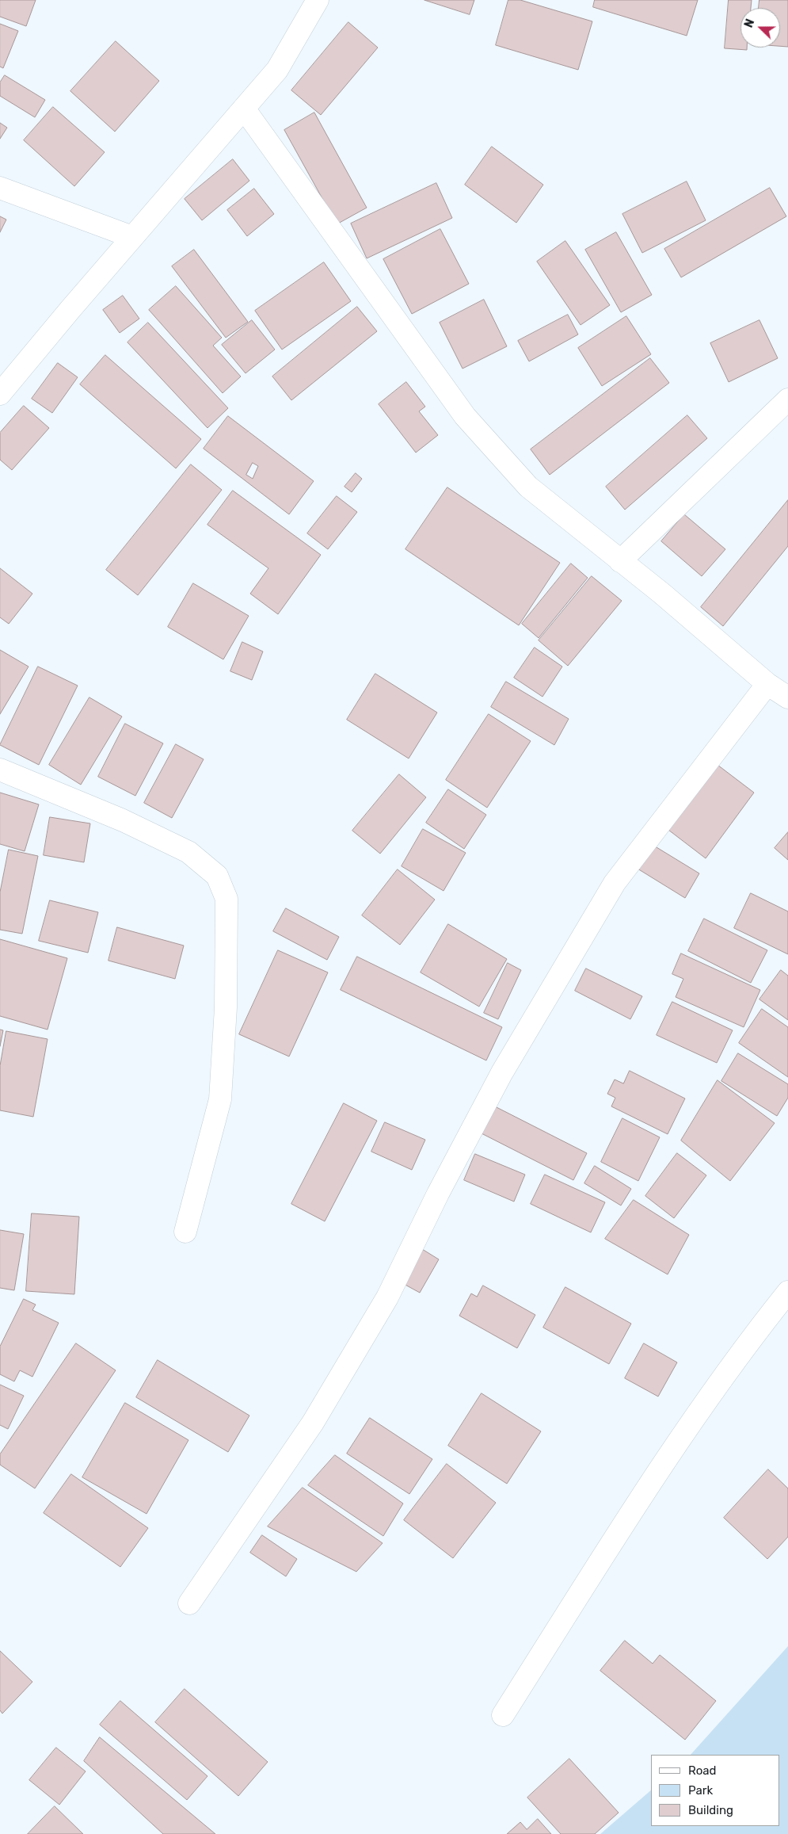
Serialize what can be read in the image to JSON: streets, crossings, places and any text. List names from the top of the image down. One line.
{"legend":["Road","Park","Building"],"north":"left"}
